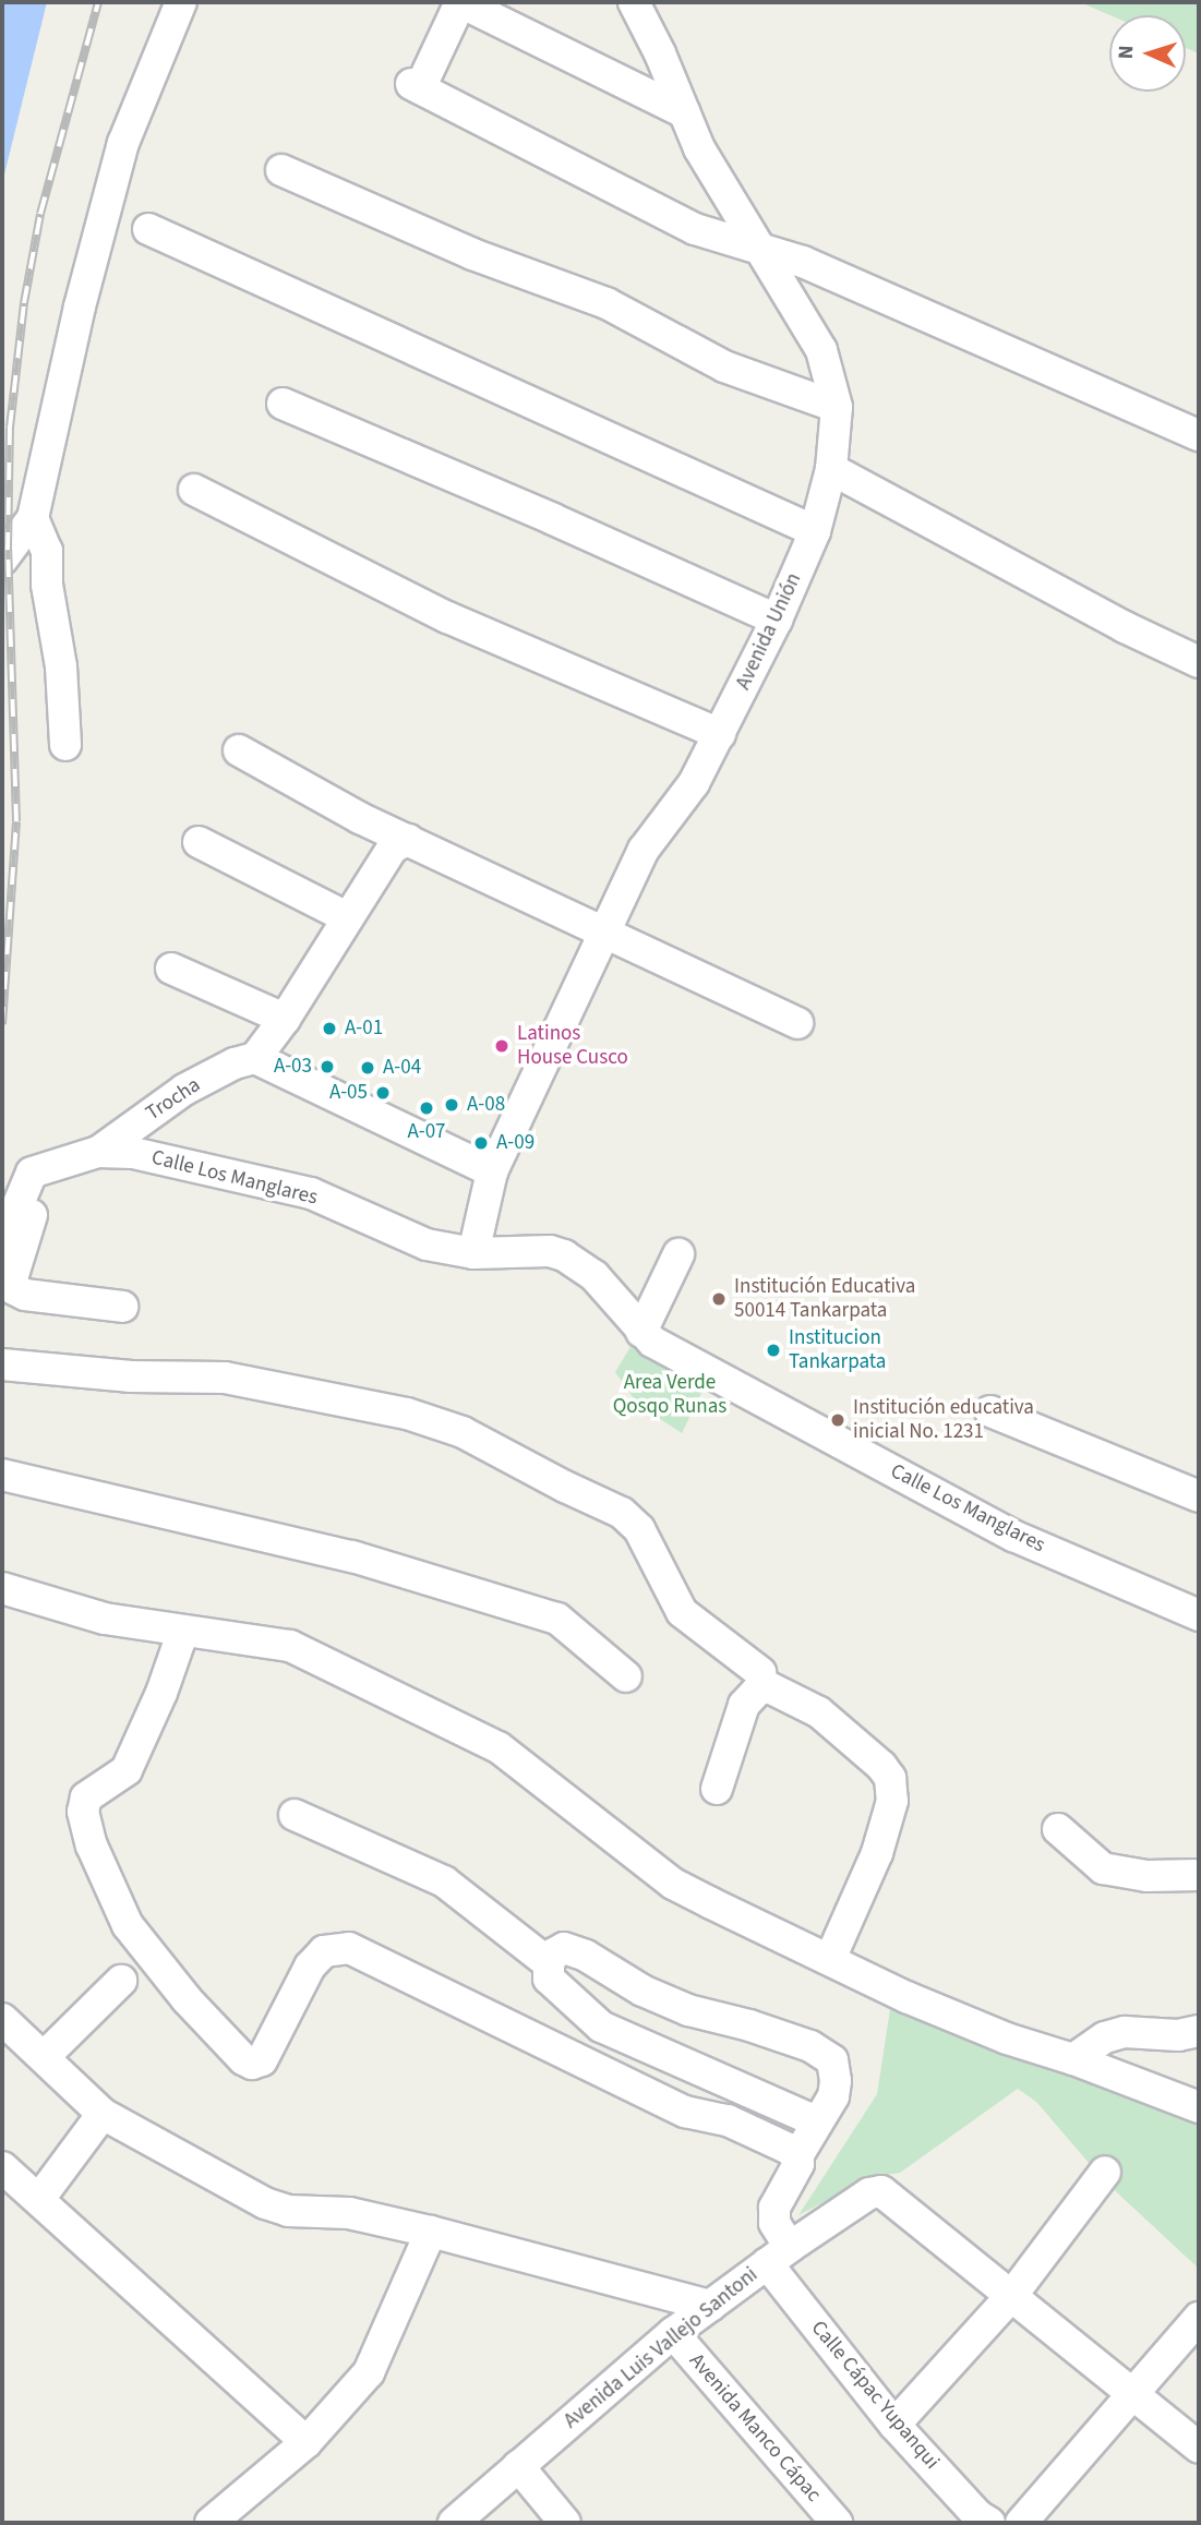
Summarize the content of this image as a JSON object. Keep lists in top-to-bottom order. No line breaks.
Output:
{"streets":{"street":["Avenida Unión","Trocha","Calle Los Manglares","Avenida Luis Vallejo Santoni","Calle Cápac Yupanqui","Avenida Manco Cápac"]},"crossings":[["Avenida Unión","Calle Los Manglares"],["Trocha","Calle Los Manglares"],["Avenida Luis Vallejo Santoni","Calle Cápac Yupanqui"],["Avenida Luis Vallejo Santoni","Avenida Manco Cápac"]],"parks":["Area Verde Qosqo Runas"],"places":["A-01","Latinos House Cusco","A-03","A-04","A-05","A-08","A-07","A-09","Institución Educativa 50014 Tankarpata","Institucion Tankarpata","Institución educativa inicial No. 1231"],"north":"left"}
